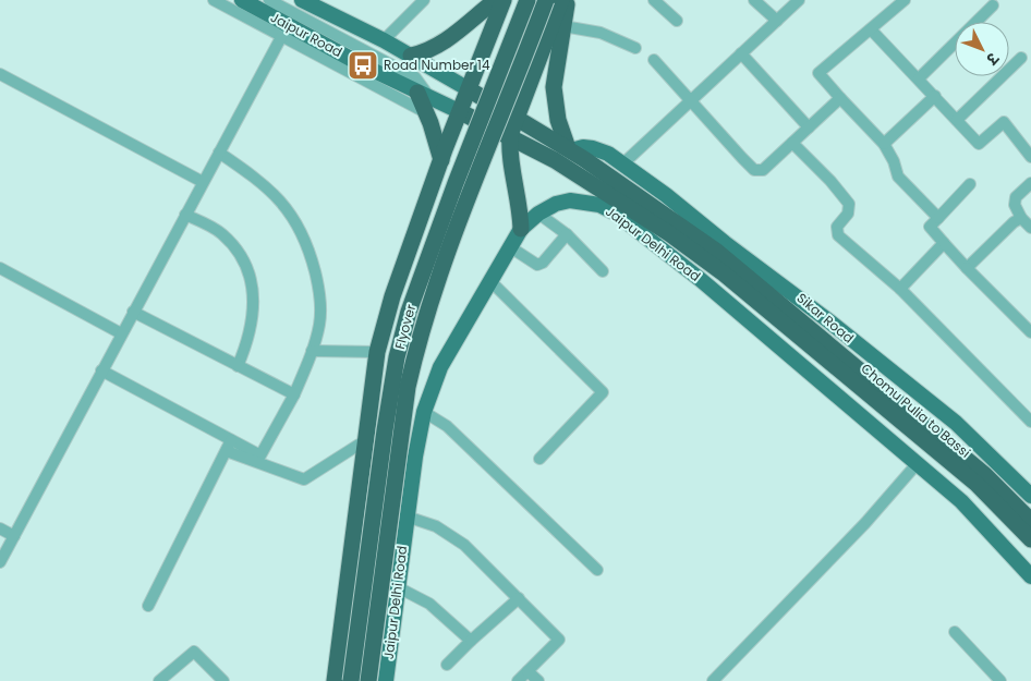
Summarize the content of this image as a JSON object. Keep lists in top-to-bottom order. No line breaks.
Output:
{"streets":{"highway":["Sikar Road","Flyover","Chomu Pulia to Bassi"],"main road":["Jaipur Road","Jaipur Delhi Road"]},"crossings":[["Jaipur Road","Chomu Pulia to Bassi"]],"places":{"bus stop":["Road Number 14"]},"north":"bottom right"}
